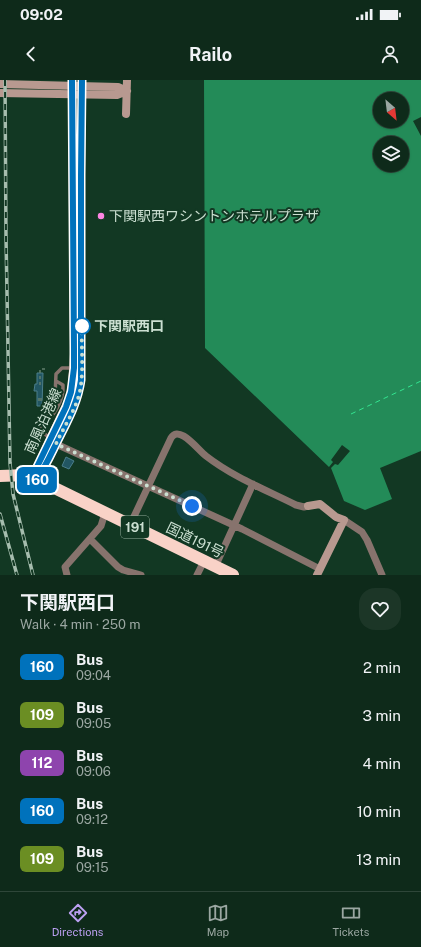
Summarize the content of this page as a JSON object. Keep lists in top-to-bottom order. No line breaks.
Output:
{"streets":{"highway":["191","国道191号"],"main road":["南風泊港線"]},"crossings":[["南風泊港線","国道191号"]],"places":["下関駅西ワシントンホテルプラザ","下関駅西口"],"lines":["bus line 160"],"north":"bottom right","page":{"status":"09:02","header":"Railo","on_map":"160","heading":["下関駅西口","Walk · 4 min · 250 m"],"list":[{"mark":"160","name":"Bus","note":"09:04","value":"2 min"},{"mark":"109","name":"Bus","note":"09:05","value":"3 min"},{"mark":"112","name":"Bus","note":"09:06","value":"4 min"},{"mark":"160","name":"Bus","note":"09:12","value":"10 min"},{"mark":"109","name":"Bus","note":"09:15","value":"13 min"}],"tabs":["Directions","Map","Tickets"]}}
